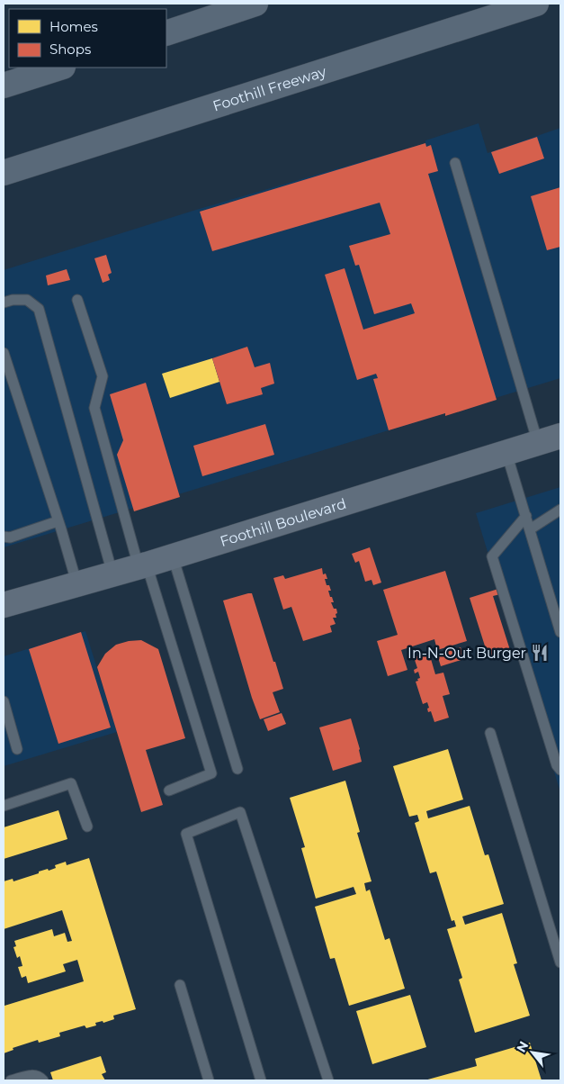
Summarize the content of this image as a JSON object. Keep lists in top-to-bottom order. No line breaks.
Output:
{"streets":{"highway":["Foothill Freeway"],"main road":["Foothill Boulevard"]},"places":{"restaurant":["In-N-Out Burger"]},"legend":["Homes","Shops"],"north":"top left"}
